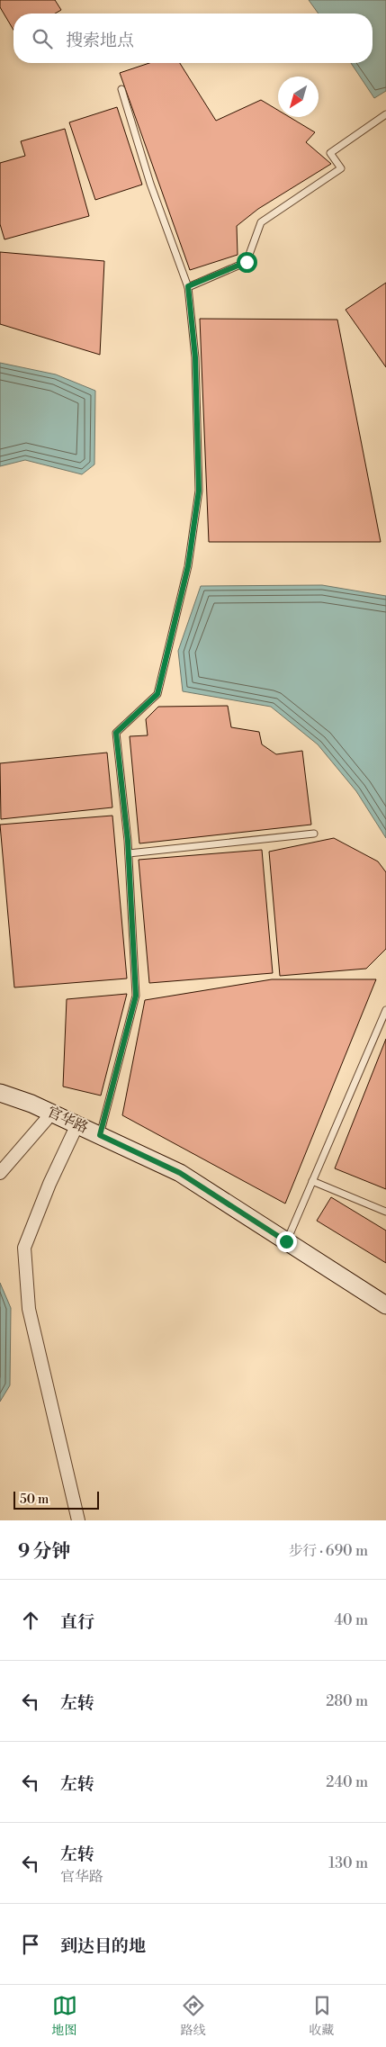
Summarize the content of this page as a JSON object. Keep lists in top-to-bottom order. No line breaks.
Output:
{"streets":{"main road":["官华路"]},"scale_bar":"50 m","north":"bottom left","page":{"search":"搜索地点","scale":"50 m","heading":["9 分钟","步行 · 690 m"],"list":[["直行","40 m"],["左转","280 m"],["左转","240 m"],["左转","官华路","130 m"],"到达目的地"],"nav":["地图","路线","收藏"]}}
